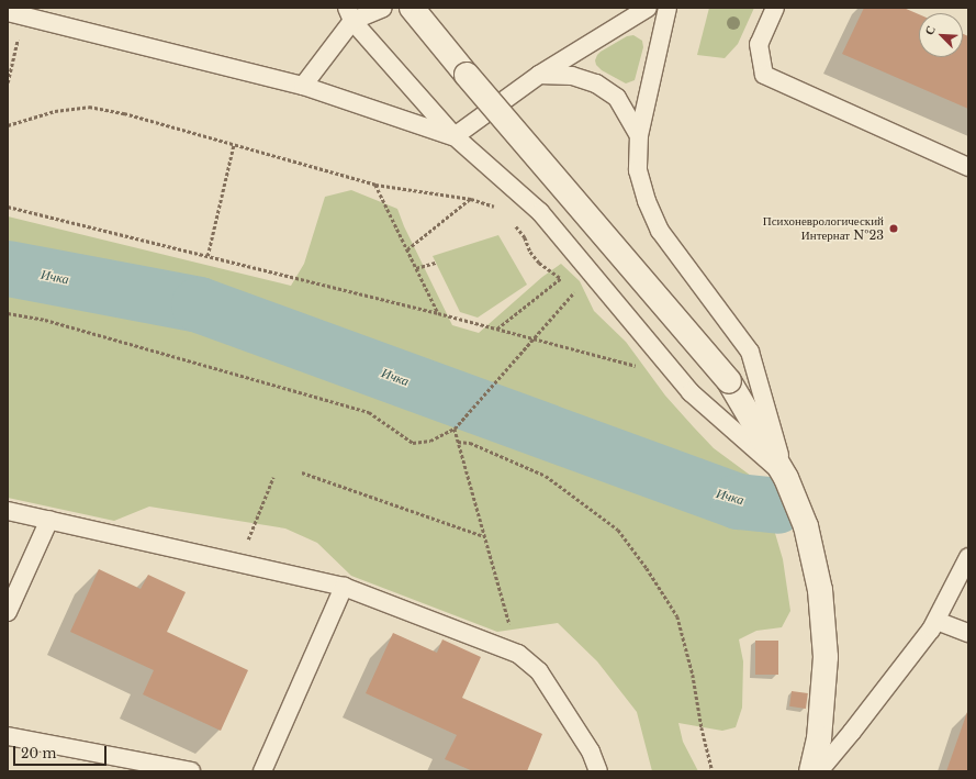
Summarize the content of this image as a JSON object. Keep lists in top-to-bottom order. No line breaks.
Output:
{"water":["Ичка"],"places":["Психоневрологический Интернат №23"],"scale_bar":"20 m","north":"top left"}
